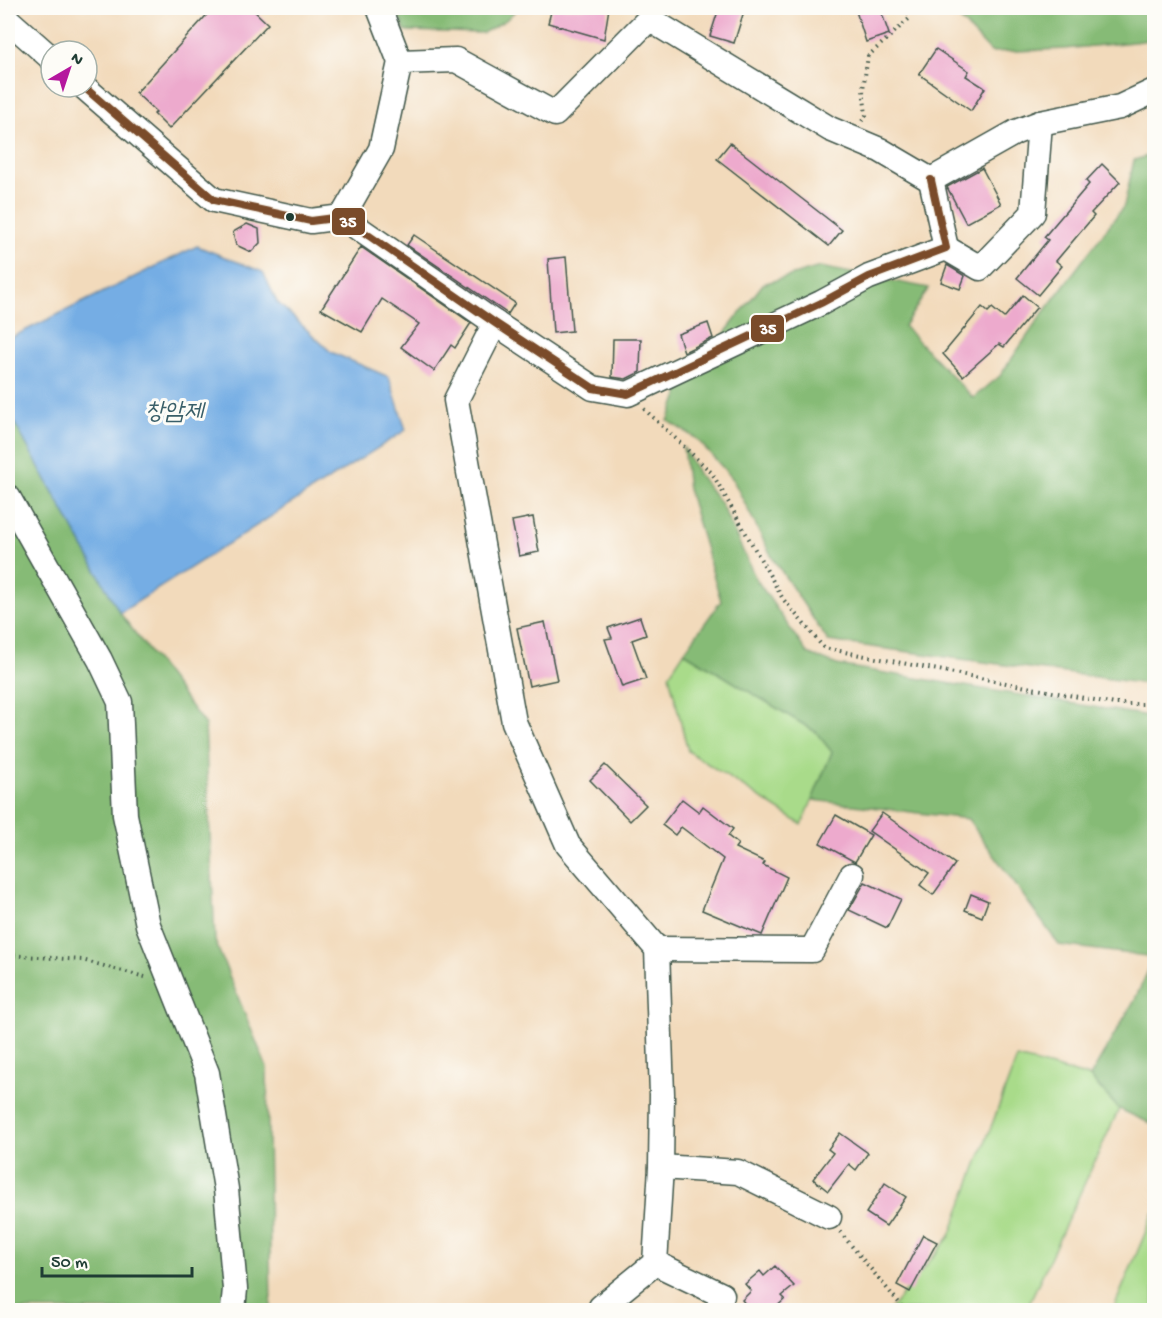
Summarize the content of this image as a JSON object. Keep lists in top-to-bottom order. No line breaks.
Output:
{"water":["창암제"],"lines":["transit line 35"],"scale_bar":"50 m","north":"top right"}
